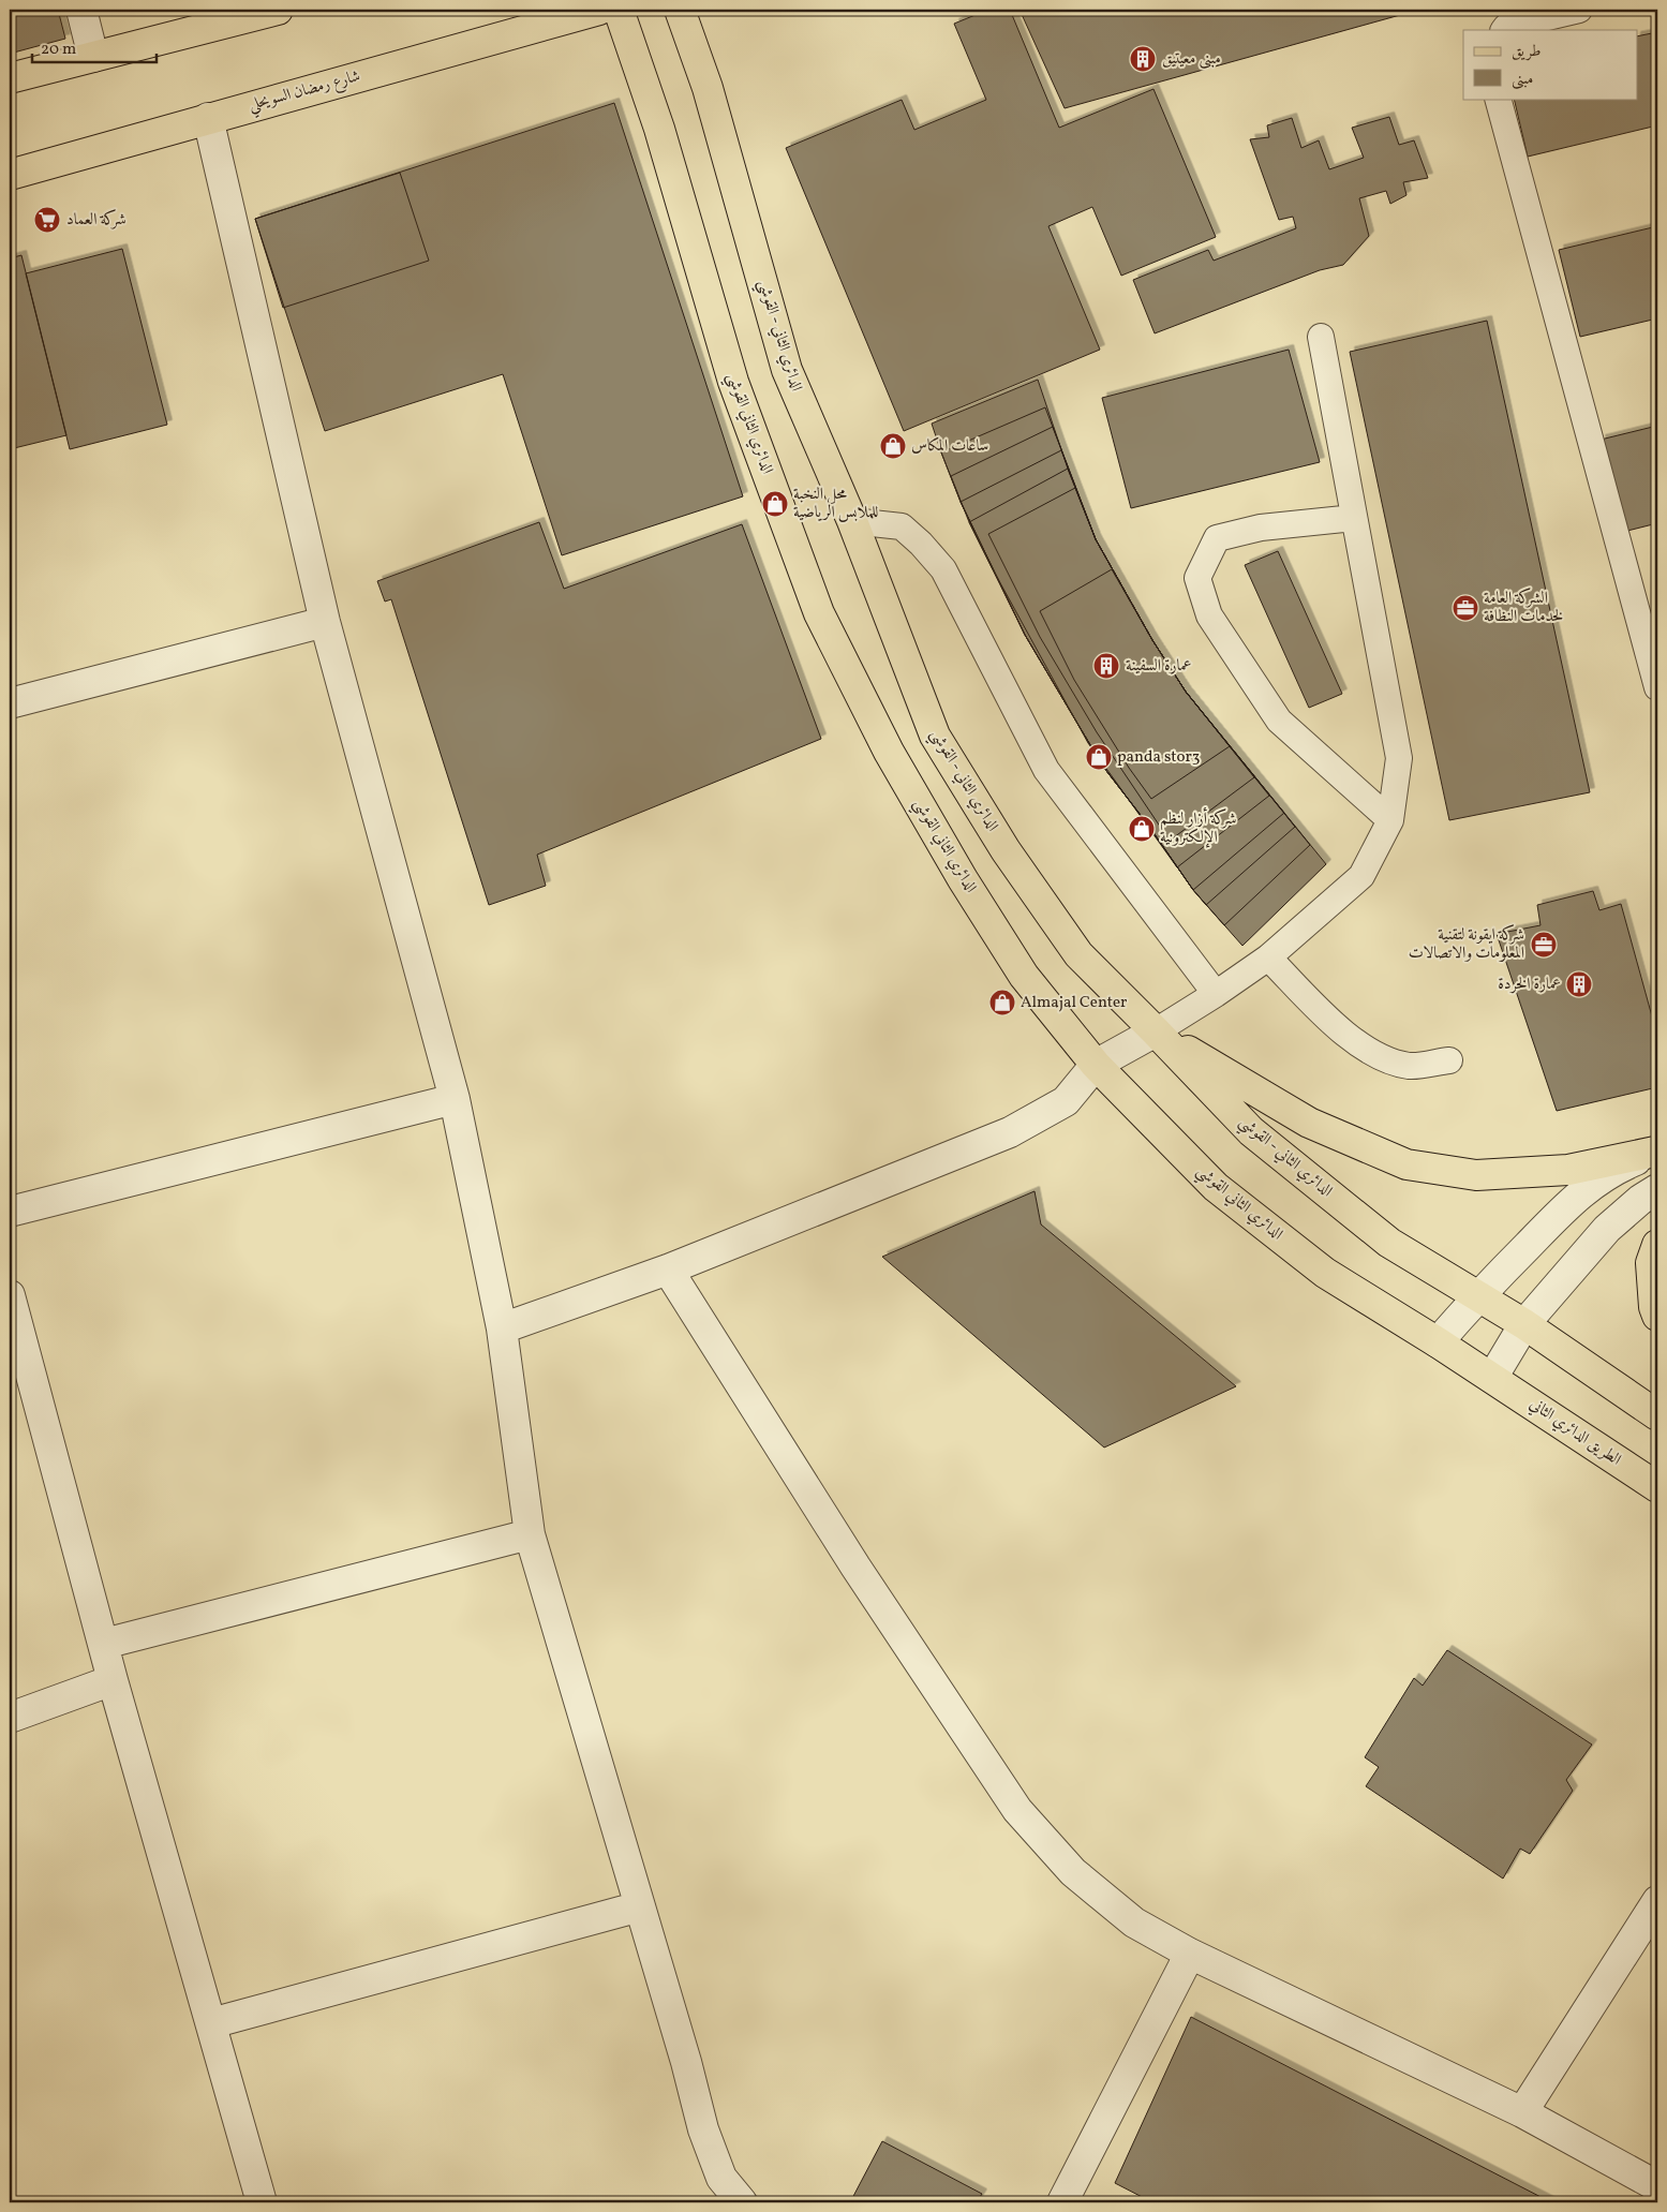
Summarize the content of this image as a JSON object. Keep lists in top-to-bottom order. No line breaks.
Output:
{"streets":{"main road":["شارع رمضان السويحلي","الدائري الثاني - القوشي","الدائري الثاني القوشي","الطريق الدائري الثاني"]},"crossings":[["الدائري الثاني القوشي","الطريق الدائري الثاني"]],"places":{"building":["مبنى معيتيق","عمارة السفينة","عمارة الخردة"],"supermarket":["شركة العماد"],"shop":["ساعات المكاس","محل النخبة للملابس الرياضية","panda stor3","شركة أزار لنظم الإلكترونية","Almajal Center"],"office":["الشركة العامة لخدمات النظافة","شركة ايقونة لتقنية المعلومات والاتصالات"]},"legend":["طريق","مبنى"],"scale_bar":"20 m"}
